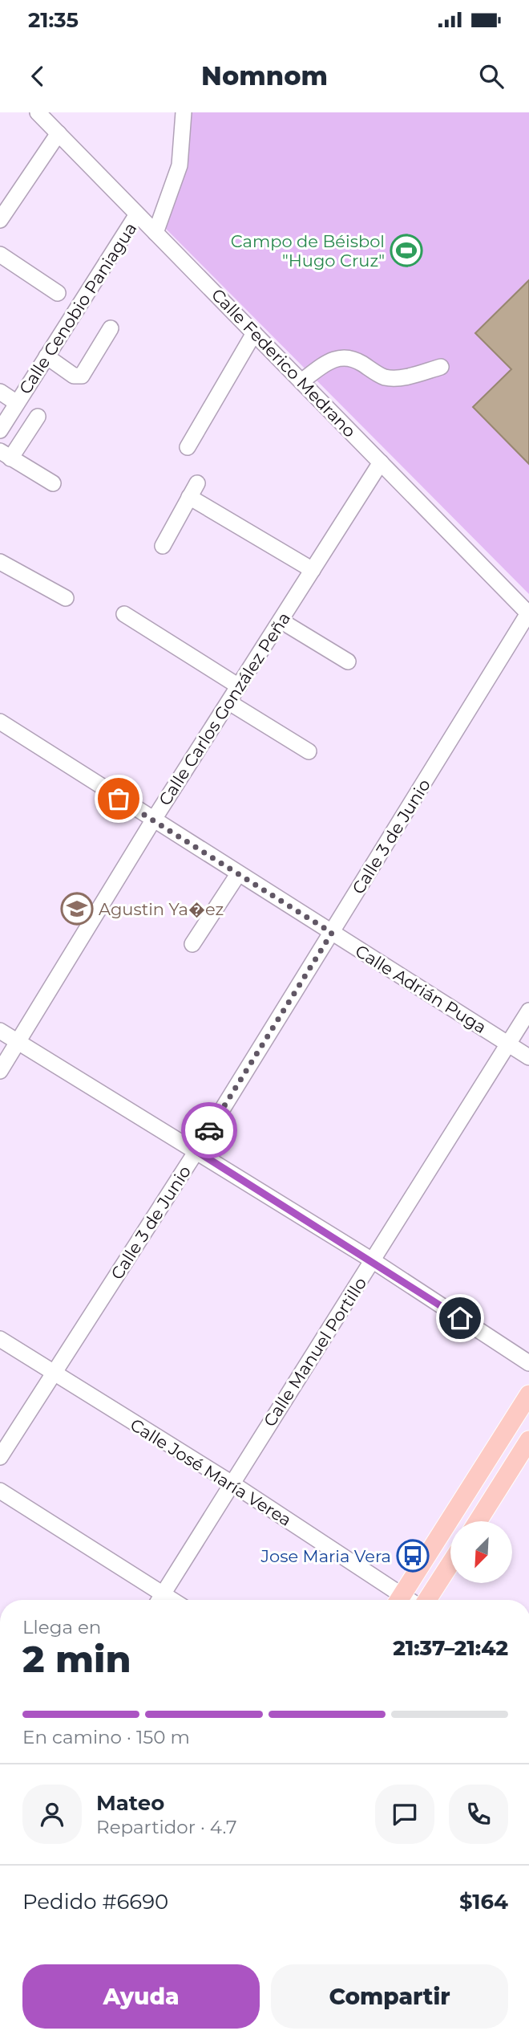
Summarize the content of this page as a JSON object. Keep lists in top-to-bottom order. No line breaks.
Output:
{"streets":{"street":["Calle Cenobio Paniagua","Calle Federico Medrano","Calle Carlos González Peña","Calle 3 de Junio","Calle Adrián Puga","Calle Manuel Portillo","Calle José María Verea"]},"crossings":[["Calle Cenobio Paniagua","Calle Federico Medrano"],["Calle Federico Medrano","Calle Carlos González Peña"],["Calle Federico Medrano","Calle 3 de Junio"],["Calle Carlos González Peña","Calle Adrián Puga"],["Calle 3 de Junio","Calle Adrián Puga"],["Calle 3 de Junio","Calle José María Verea"],["Calle Adrián Puga","Calle Manuel Portillo"],["Calle Manuel Portillo","Calle José María Verea"]],"places":{"sports":["Campo de Béisbol \"Hugo Cruz\""],"school or university":["Agustin Ya�ez"],"bus stop":["Jose Maria Vera"]},"north":"bottom left","page":{"status":"21:35","header":"Nomnom","heading":["2 min","Llega en","21:37–21:42"],"panel":["Mateo","Repartidor · 4.7","Pedido #6690","$164"],"bar":"En camino · 150 m","buttons":["Ayuda","Compartir"]}}
